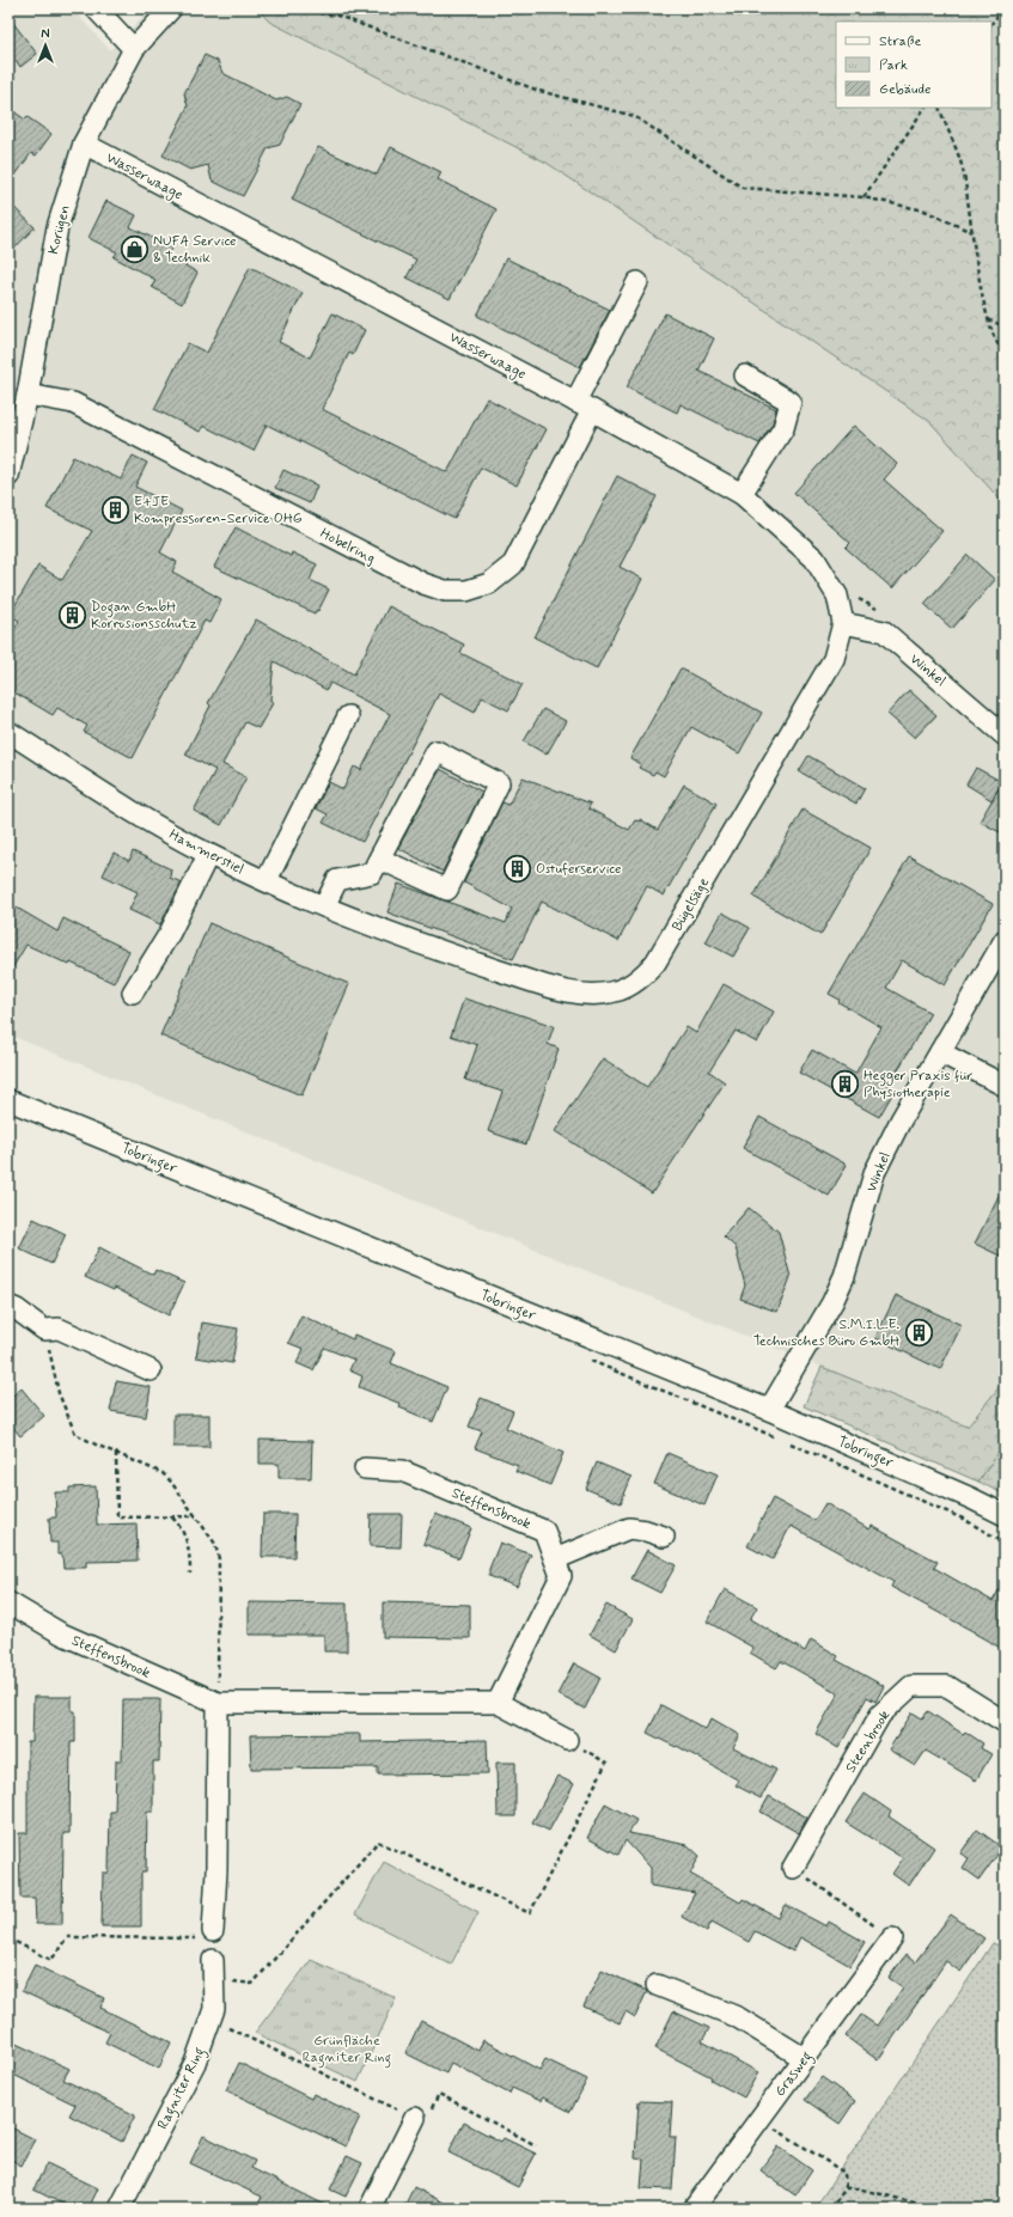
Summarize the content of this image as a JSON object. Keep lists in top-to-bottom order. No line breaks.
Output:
{"streets":{"street":["Wasserwaage","Korügen","Hobelring","Winkel","Hammerstiel","Bügelsäge","Tobringer","Steffensbrook","Steenbrook","Grasweg","Ragniter Ring"]},"crossings":[["Wasserwaage","Korügen"],["Wasserwaage","Hobelring"],["Wasserwaage","Winkel"],["Wasserwaage","Bügelsäge"],["Korügen","Hobelring"],["Winkel","Bügelsäge"],["Winkel","Tobringer"],["Hammerstiel","Bügelsäge"]],"parks":["Grünfläche Ragniter Ring"],"places":{"shop":["NUFA Service & Technik"],"building":["E+JE Kompressoren-Service OHG","Dogan GmbH Korrosionsschutz","Ostuferservice","Hegger Praxis für Physiotherapie","S.M.I.L.E. Technisches Büro GmbH"]},"legend":["Straße","Park","Gebäude"],"north":"top"}
